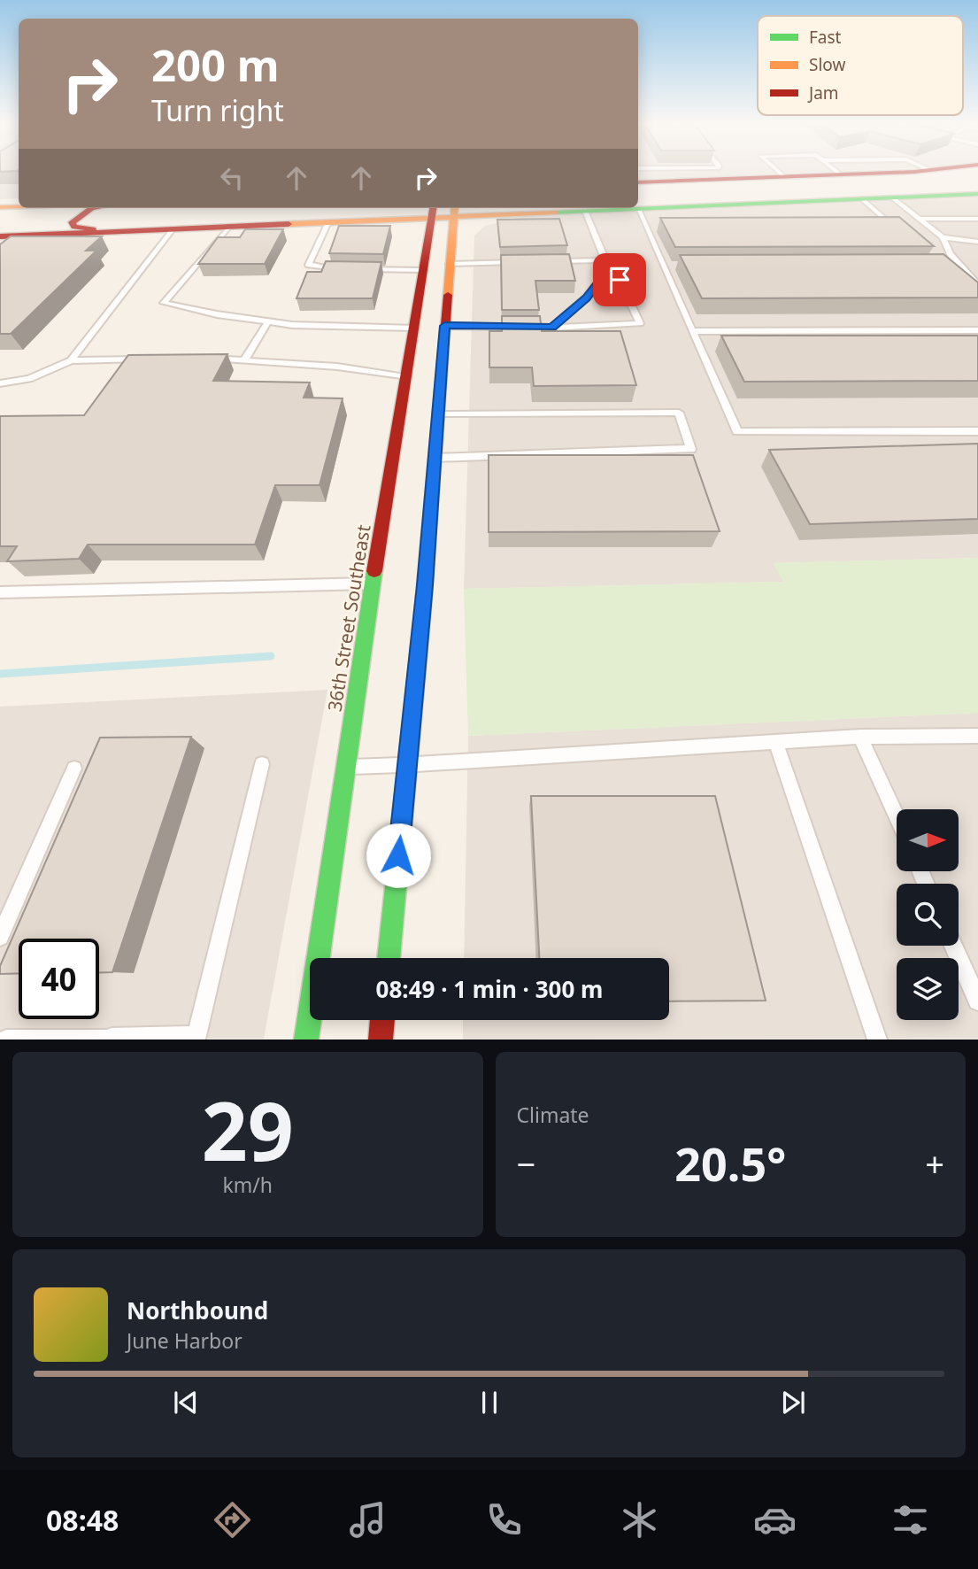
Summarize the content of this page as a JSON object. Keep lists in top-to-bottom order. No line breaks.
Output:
{"streets":{"street":["36th Street Southeast"]},"legend":["Fast","Slow","Jam"],"north":"right","page":{"turn":["200 m","Turn right"],"limit":"40","trip":"08:49 · 1 min · 300 m","tile":[["29","km/h"],"Climate"],"heat":["−","20.5°","+"],"song":["Northbound","June Harbor"],"tabs":"08:48"}}
